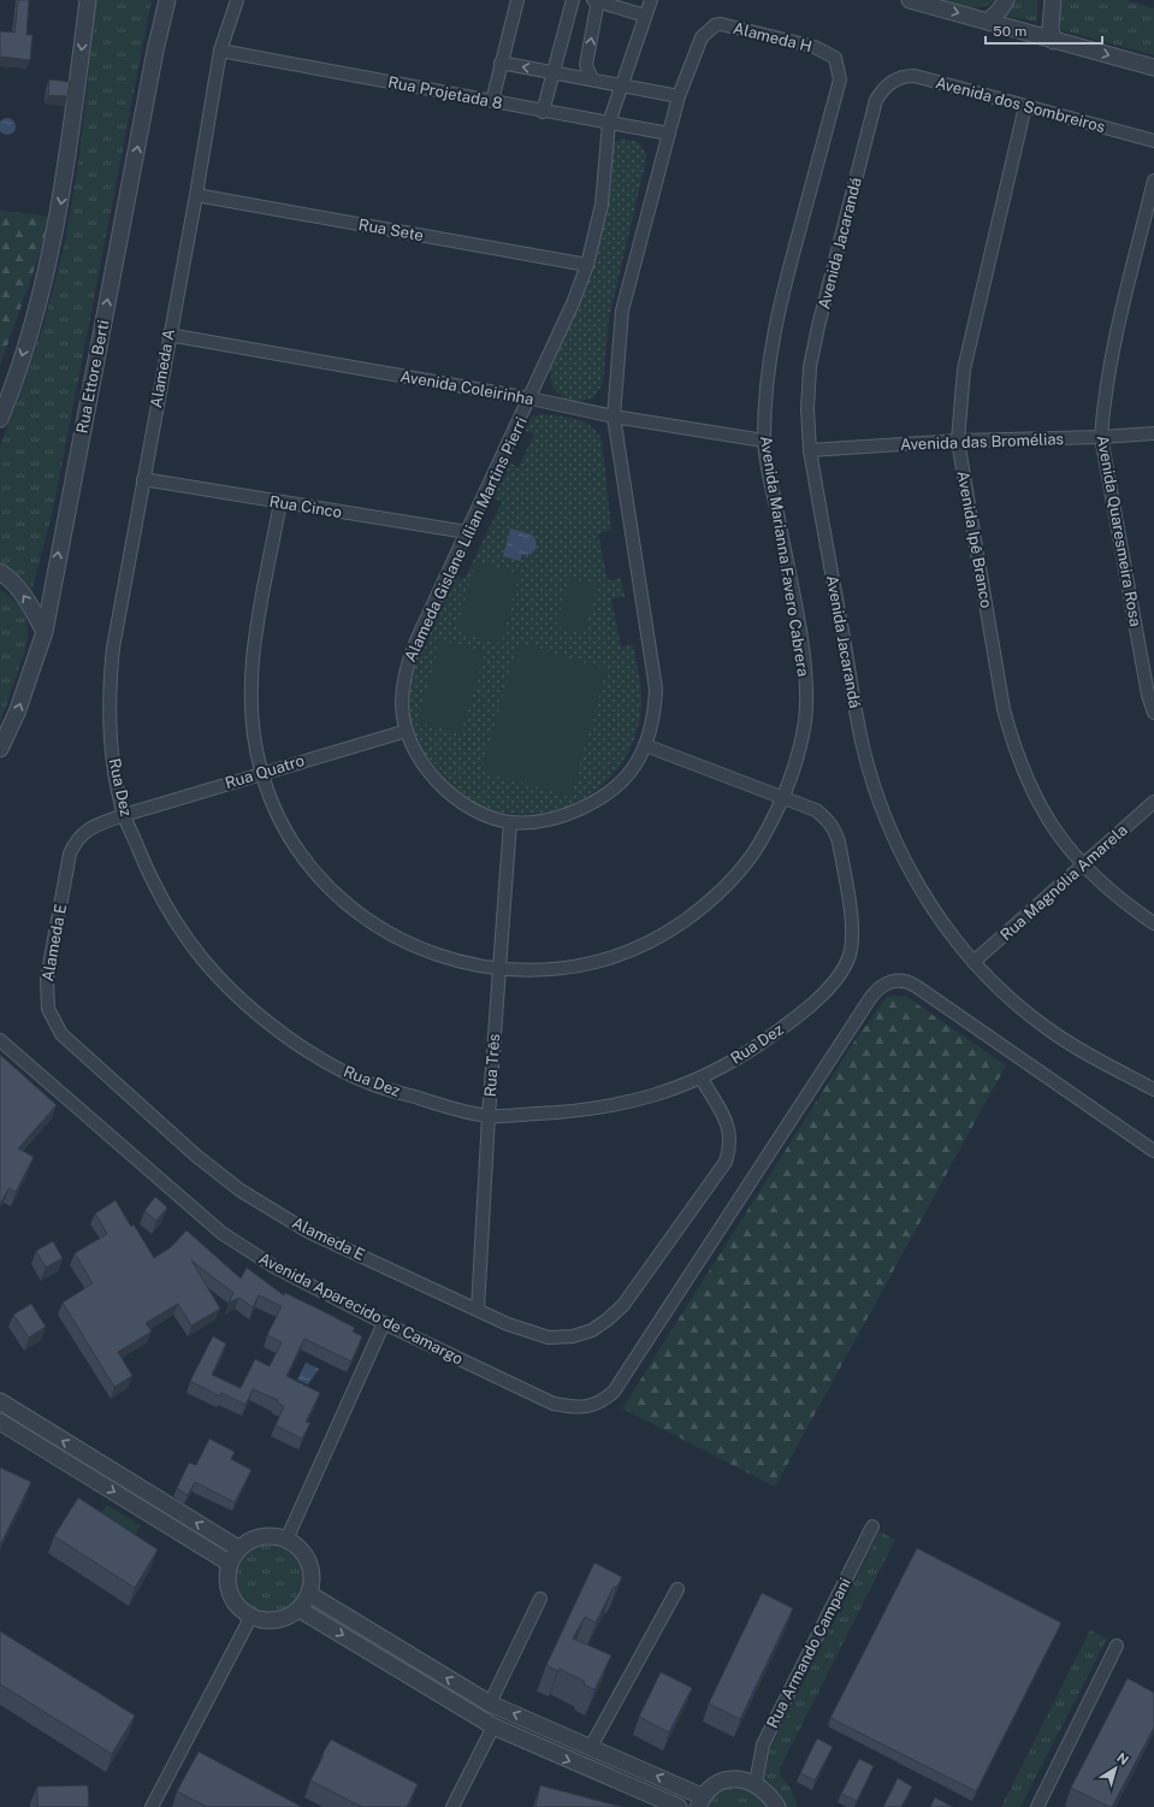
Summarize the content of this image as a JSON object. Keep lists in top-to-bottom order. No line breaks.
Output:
{"streets":{"street":["Alameda H","Rua Projetada 8","Avenida dos Sombreiros","Rua Sete","Avenida Jacarandá","Alameda A","Rua Ettore Berti","Avenida Coleirinha","Avenida das Bromélias","Rua Cinco","Avenida Quaresmeira Rosa","Alameda Gislane Lílian Martins Pierri","Avenida Ipê Branco","Avenida Marianna Favero Cabrera","Rua Quatro","Rua Dez","Rua Magnólia Amarela","Alameda E","Rua Três","Avenida Aparecido de Camargo","Rua Armando Campani"]},"crossings":[["Alameda H","Alameda Gislane Lílian Martins Pierri"],["Alameda H","Avenida Marianna Favero Cabrera"],["Rua Projetada 8","Alameda A"],["Rua Projetada 8","Alameda Gislane Lílian Martins Pierri"],["Avenida dos Sombreiros","Avenida Jacarandá"],["Avenida dos Sombreiros","Avenida Ipê Branco"],["Rua Sete","Alameda A"],["Rua Sete","Alameda Gislane Lílian Martins Pierri"],["Avenida Jacarandá","Avenida das Bromélias"],["Avenida Jacarandá","Rua Magnólia Amarela"],["Alameda A","Avenida Coleirinha"],["Alameda A","Rua Cinco"],["Alameda A","Rua Dez"],["Avenida Coleirinha","Alameda Gislane Lílian Martins Pierri"],["Avenida Coleirinha","Avenida Marianna Favero Cabrera"],["Avenida das Bromélias","Avenida Quaresmeira Rosa"],["Avenida das Bromélias","Avenida Ipê Branco"],["Rua Cinco","Alameda Gislane Lílian Martins Pierri"],["Rua Cinco","Avenida Marianna Favero Cabrera"],["Alameda Gislane Lílian Martins Pierri","Rua Quatro"],["Alameda Gislane Lílian Martins Pierri","Rua Dez"],["Alameda Gislane Lílian Martins Pierri","Rua Três"],["Avenida Ipê Branco","Rua Magnólia Amarela"],["Avenida Marianna Favero Cabrera","Rua Quatro"],["Avenida Marianna Favero Cabrera","Rua Dez"],["Avenida Marianna Favero Cabrera","Rua Três"],["Rua Quatro","Rua Dez"],["Rua Quatro","Alameda E"],["Rua Dez","Alameda E"],["Rua Dez","Rua Três"],["Alameda E","Rua Três"]],"scale_bar":"50 m","north":"top right"}
